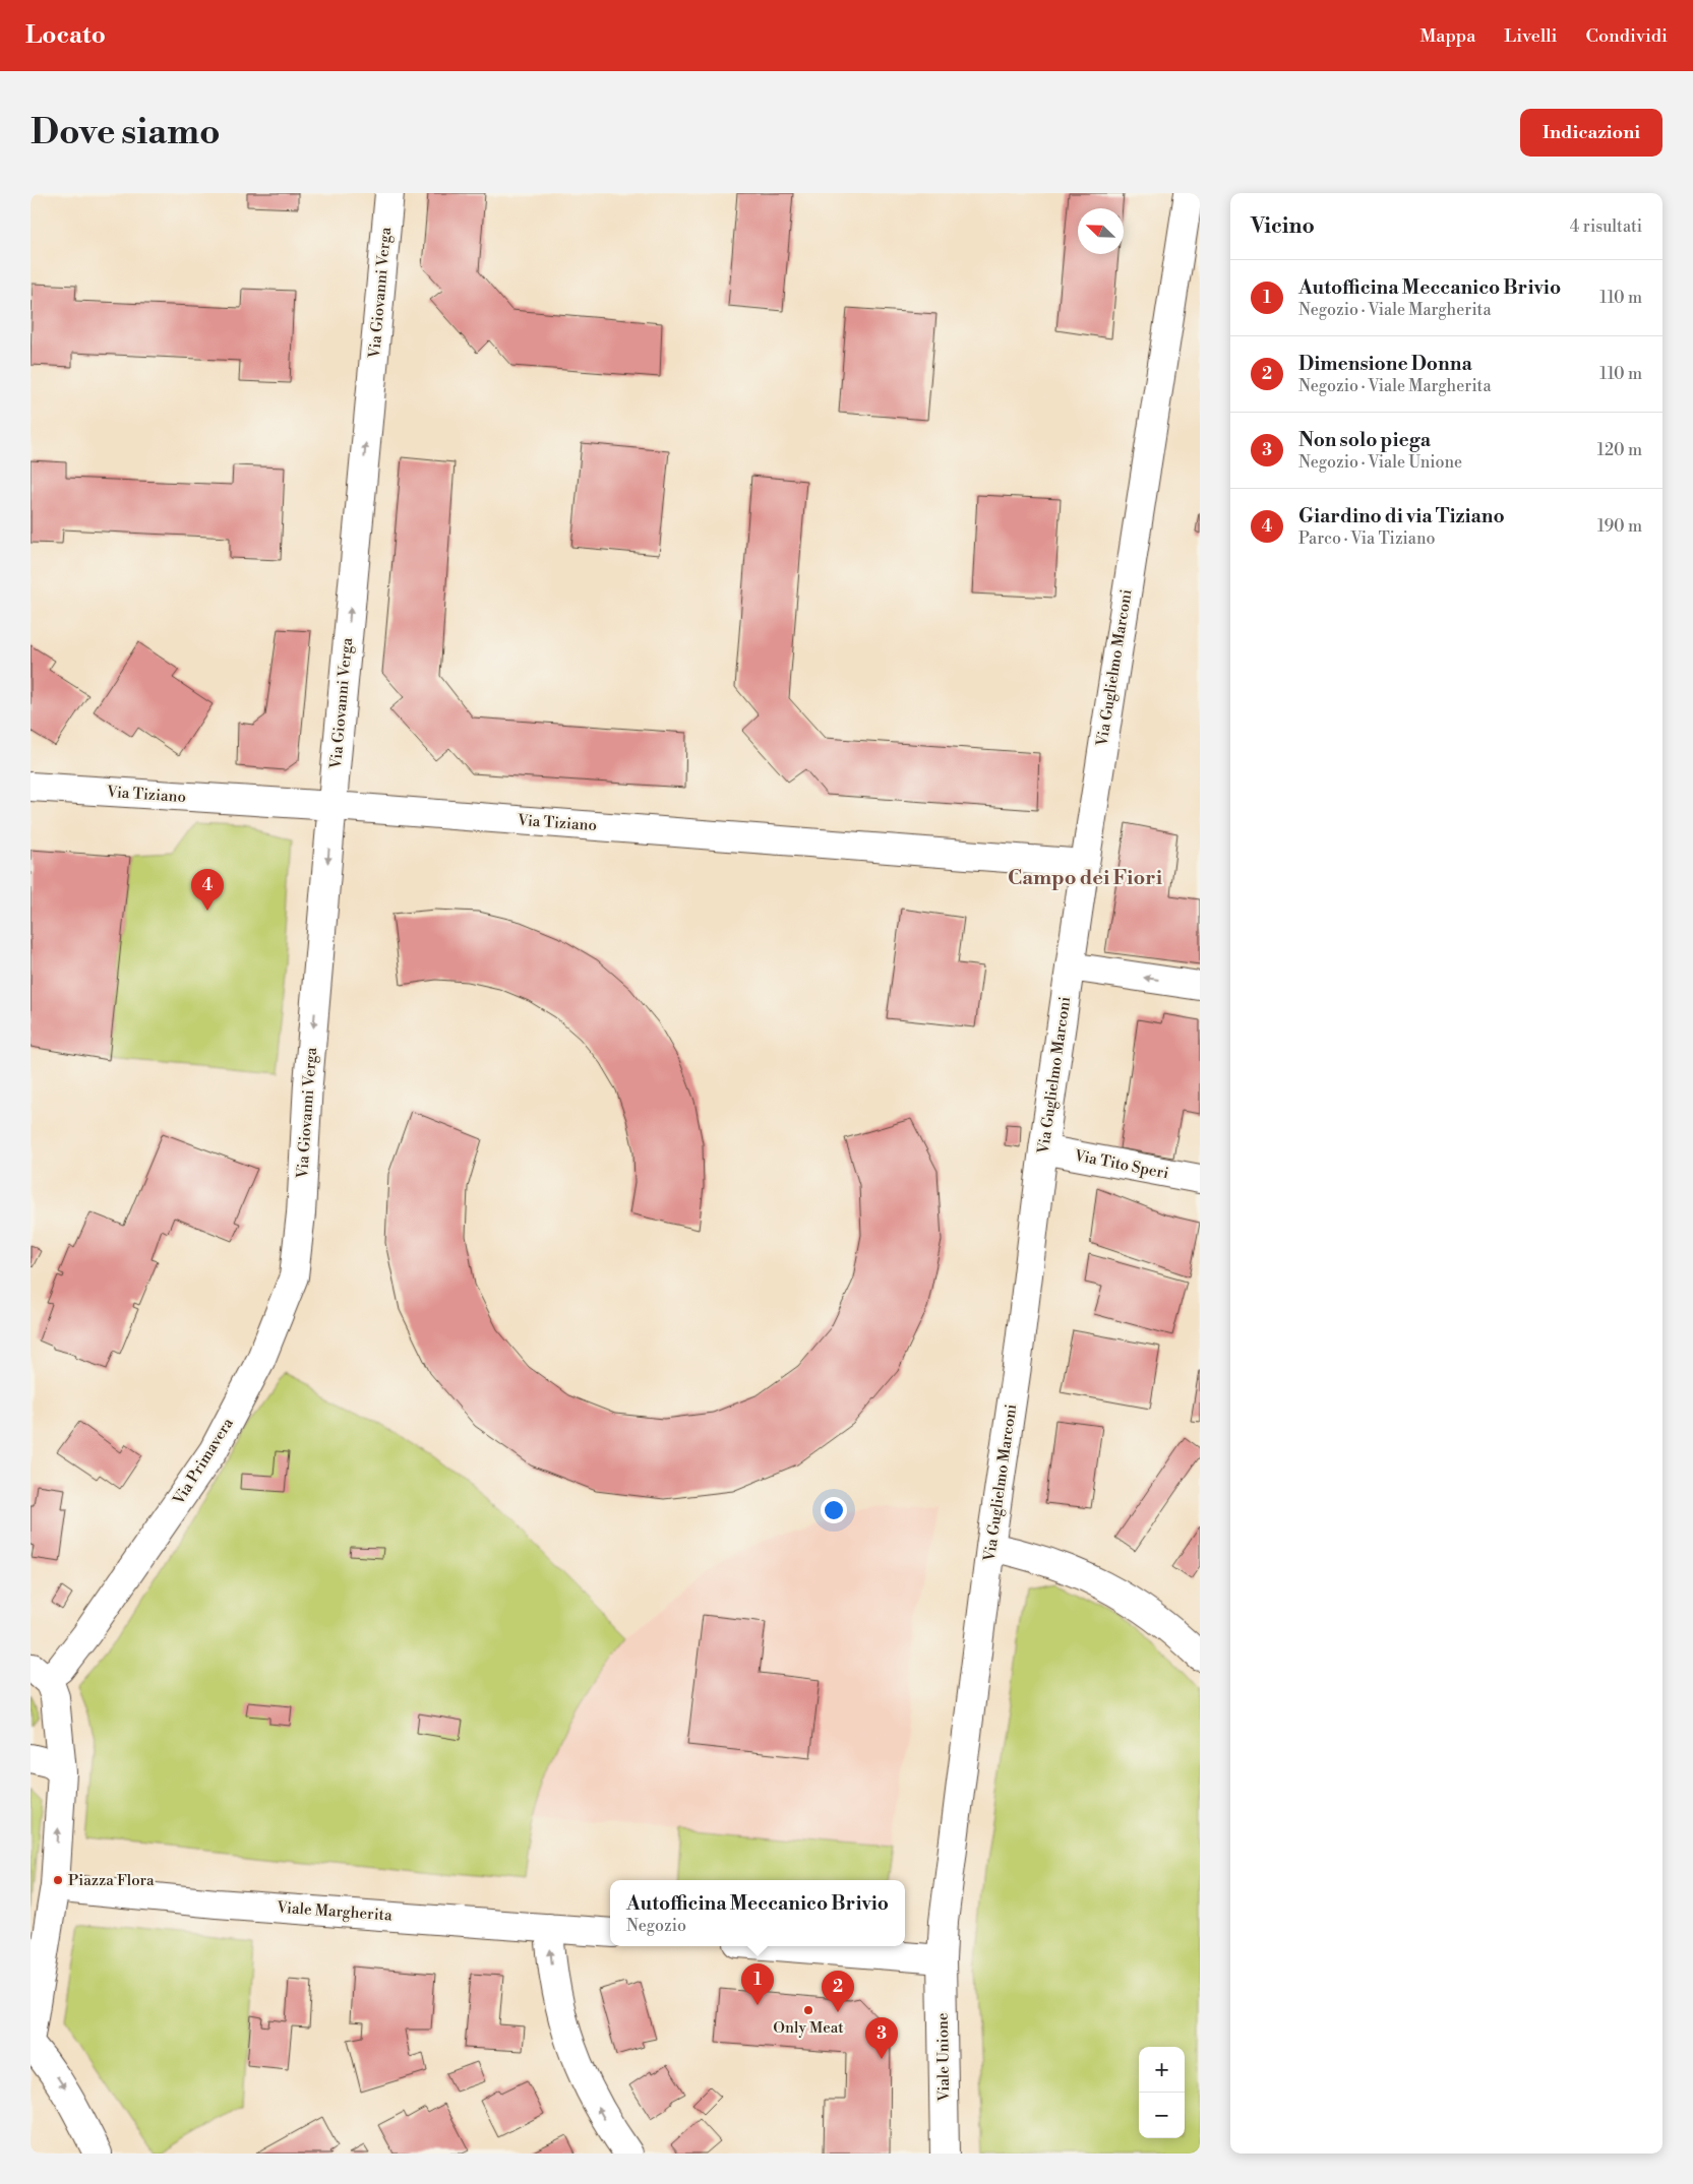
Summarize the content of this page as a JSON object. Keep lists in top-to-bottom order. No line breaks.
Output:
{"streets":{"street":["Via Giovanni Verga","Via Guglielmo Marconi","Via Tiziano","Via Tito Speri","Via Primavera","Viale Margherita","Viale Unione"]},"crossings":[["Via Giovanni Verga","Via Tiziano"],["Via Giovanni Verga","Via Primavera"],["Via Guglielmo Marconi","Via Tiziano"],["Via Guglielmo Marconi","Via Tito Speri"],["Via Guglielmo Marconi","Viale Unione"]],"districts":["Campo dei Fiori"],"places":["Piazza Flora","Only Meat"],"north":"top left","page":{"header":"Locato","nav":["Mappa","Livelli","Condividi"],"buttons":"Indicazioni","title":"Dove siamo","heading":["Vicino","4 risultati"],"list":[{"mark":"1","name":"Autofficina Meccanico Brivio","note":"Negozio · Viale Margherita","value":"110 m"},{"mark":"2","name":"Dimensione Donna","note":"Negozio · Viale Margherita","value":"110 m"},{"mark":"3","name":"Non solo piega","note":"Negozio · Viale Unione","value":"120 m"},{"mark":"4","name":"Giardino di via Tiziano","note":"Parco · Via Tiziano","value":"190 m"}],"pins":["4","1","2","3"],"popup":["Autofficina Meccanico Brivio","Negozio"],"map_buttons":["+","−"]}}
